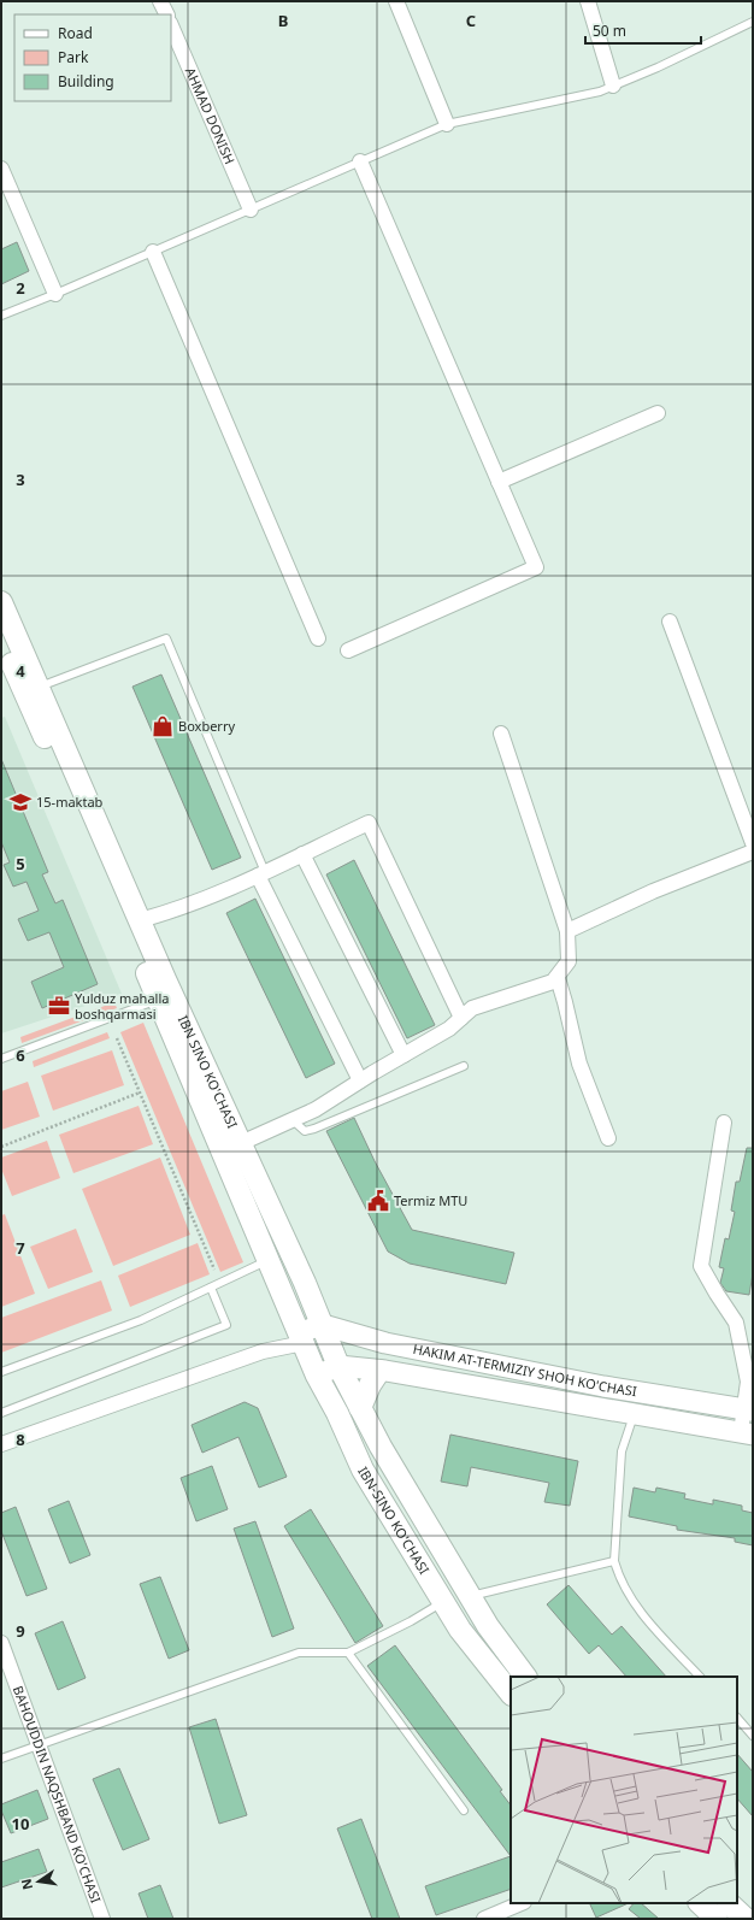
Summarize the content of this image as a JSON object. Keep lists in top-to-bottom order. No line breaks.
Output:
{"streets":{"main road":["IBN SINO KO'CHASI","HAKIM AT-TERMIZIY SHOH KO'CHASI","IBN-SINO KO'CHASI"],"street":["AHMAD DONISH","BAHOUDDIN NAQSHBAND KO'CHASI"]},"crossings":[["IBN SINO KO'CHASI","HAKIM AT-TERMIZIY SHOH KO'CHASI"],["IBN SINO KO'CHASI","IBN-SINO KO'CHASI"]],"places":{"shop":["Boxberry"],"school or university":["15-maktab"],"office":["Yulduz mahalla boshqarmasi"],"public building":["Termiz MTU"]},"legend":["Road","Park","Building"],"scale_bar":"50 m","north":"left","grid":{"columns":["B","C"],"rows":["2","3","4","5","6","7","8","9","10"]}}
